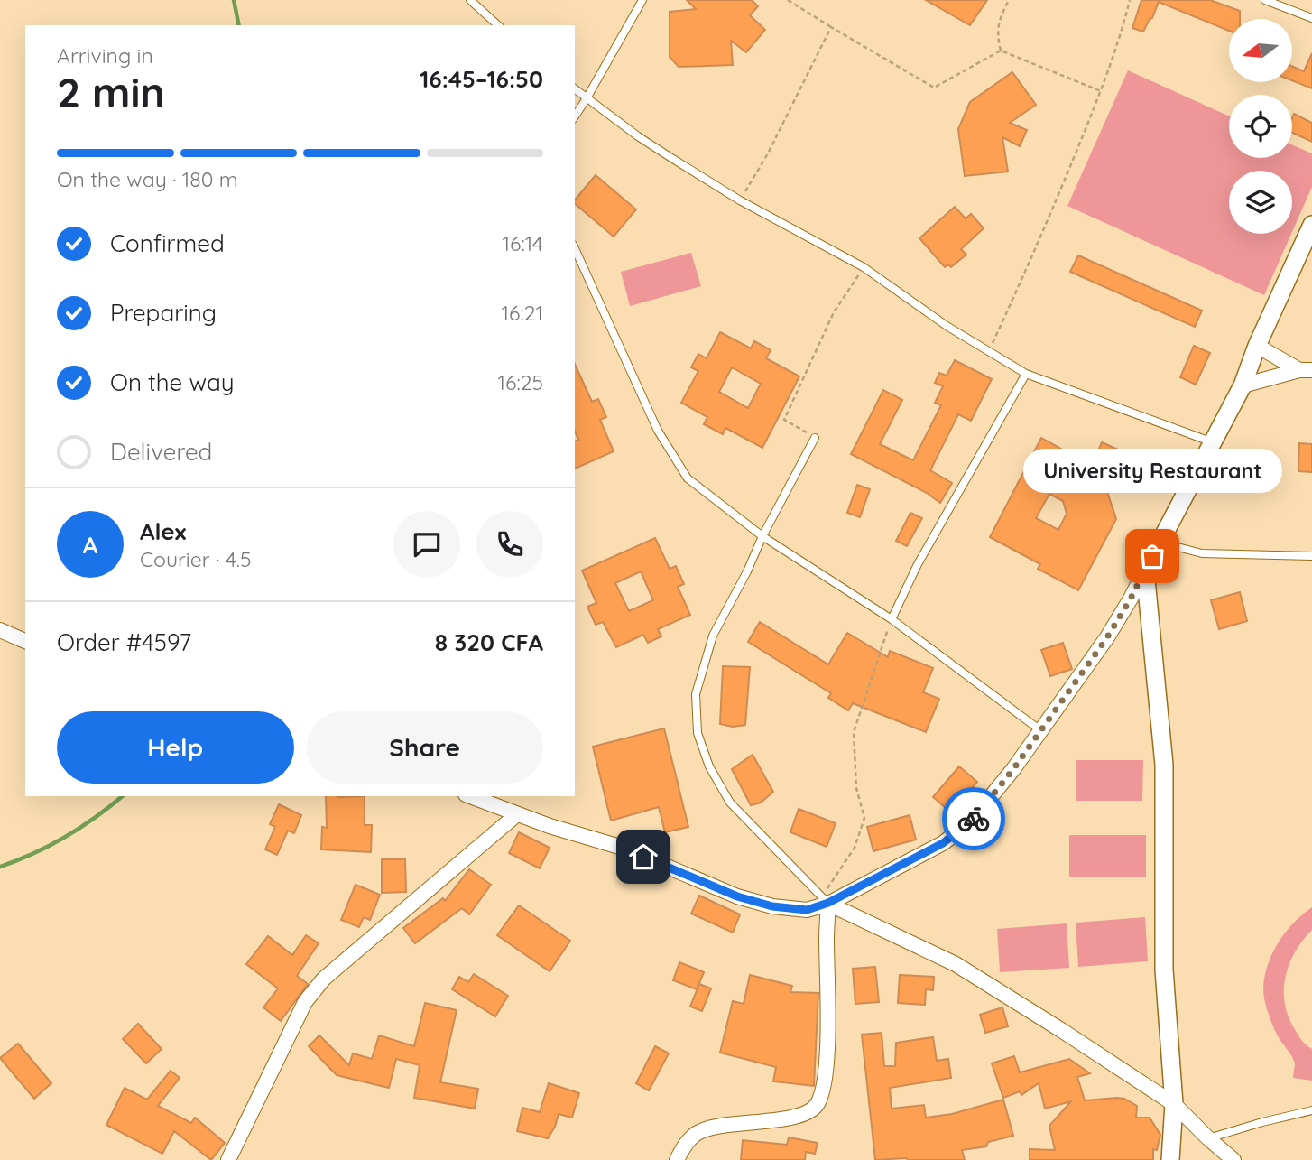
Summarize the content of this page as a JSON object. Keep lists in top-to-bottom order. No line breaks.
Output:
{"places":["University Restaurant"],"north":"left","page":{"heading":["2 min","Arriving in","16:45–16:50"],"panel":["Alex","Courier · 4.5","Order #4597","8 320 CFA"],"bar":"On the way · 180 m","list":[["Confirmed","16:14"],["Preparing","16:21"],["On the way","16:25"],"Delivered"],"bubble":"University Restaurant","round":"A","buttons":["Help","Share"]}}
